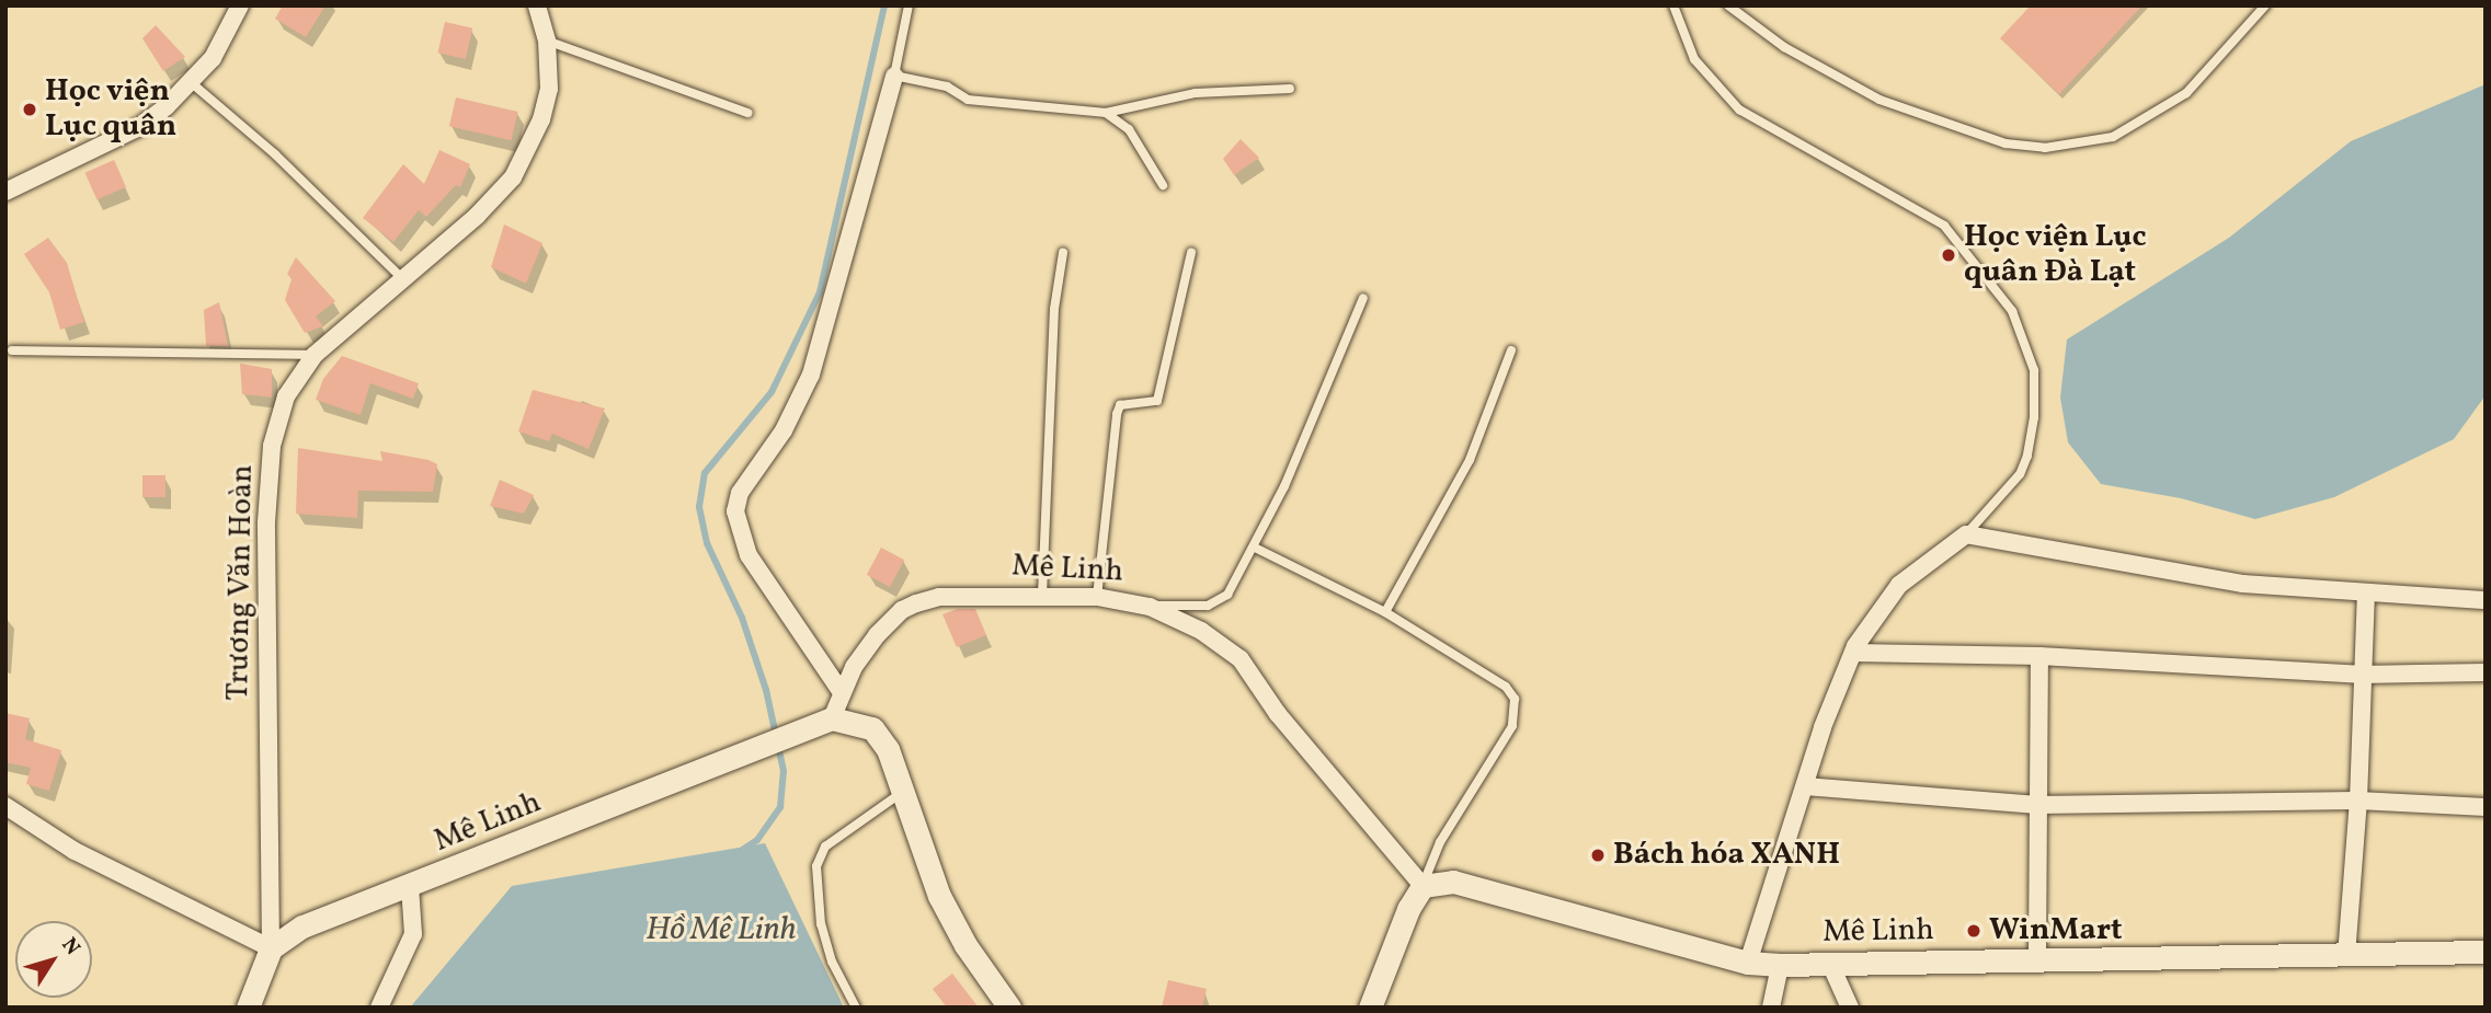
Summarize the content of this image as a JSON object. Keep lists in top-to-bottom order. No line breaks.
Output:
{"streets":{"street":["Mê Linh","Trương Văn Hoàn"]},"crossings":[["Mê Linh","Trương Văn Hoàn"]],"water":["Hồ Mê Linh"],"places":["Học viện Lục quân","Học viện Lục quân Đà Lạt","Bách hóa XANH","WinMart"],"north":"top right"}
